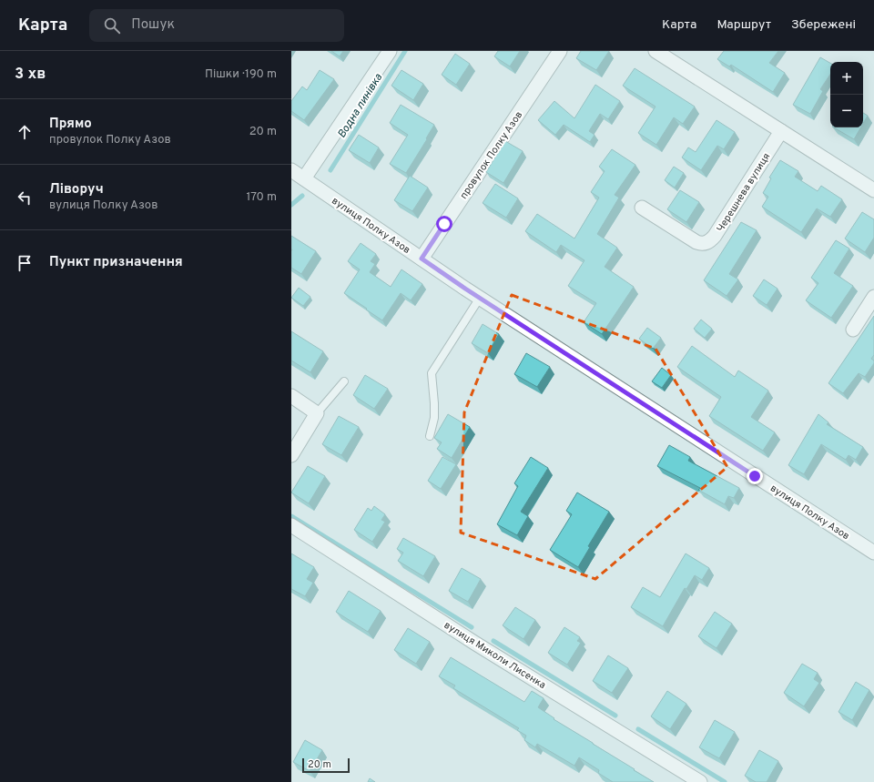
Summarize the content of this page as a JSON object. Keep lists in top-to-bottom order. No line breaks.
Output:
{"streets":{"street":["провулок Полку Азов","Черешнева вулиця","вулиця Полку Азов","вулиця Миколи Лисенка"]},"crossings":[["провулок Полку Азов","вулиця Полку Азов"]],"water":["Водна линівка"],"scale_bar":"20 m","page":{"header":"Карта","search":"Пошук","nav":["Карта","Маршрут","Збережені"],"heading":["3 хв","Пішки · 190 m"],"map_buttons":["+","−"],"list":[["Прямо","провулок Полку Азов","20 m"],["Ліворуч","вулиця Полку Азов","170 m"],"Пункт призначення"],"scale":"20 m"}}
